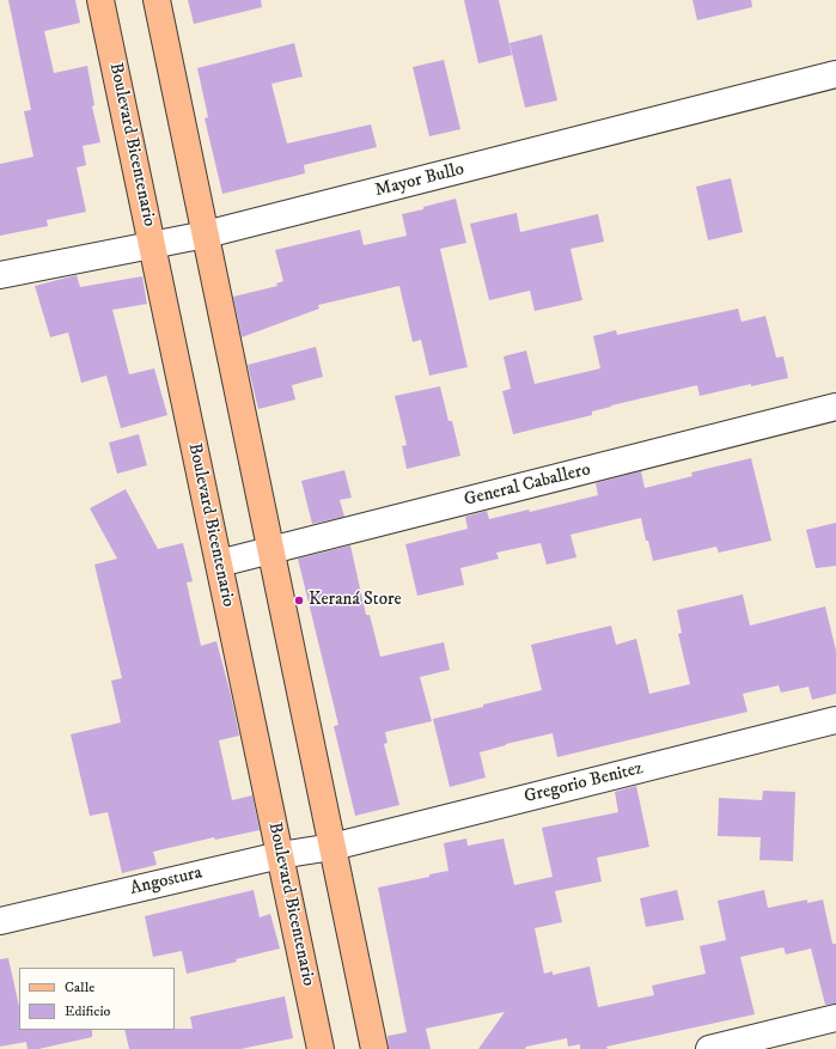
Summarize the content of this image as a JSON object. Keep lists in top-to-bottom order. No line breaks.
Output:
{"streets":{"main road":["Boulevard Bicentenario"],"street":["Mayor Bullo","General Caballero","Gregorio Benitez","Angostura"]},"crossings":[["Boulevard Bicentenario","Mayor Bullo"],["Boulevard Bicentenario","General Caballero"],["Boulevard Bicentenario","Angostura"],["Gregorio Benitez","Angostura"]],"places":["Keraná Store"],"legend":["Calle","Edificio"]}
